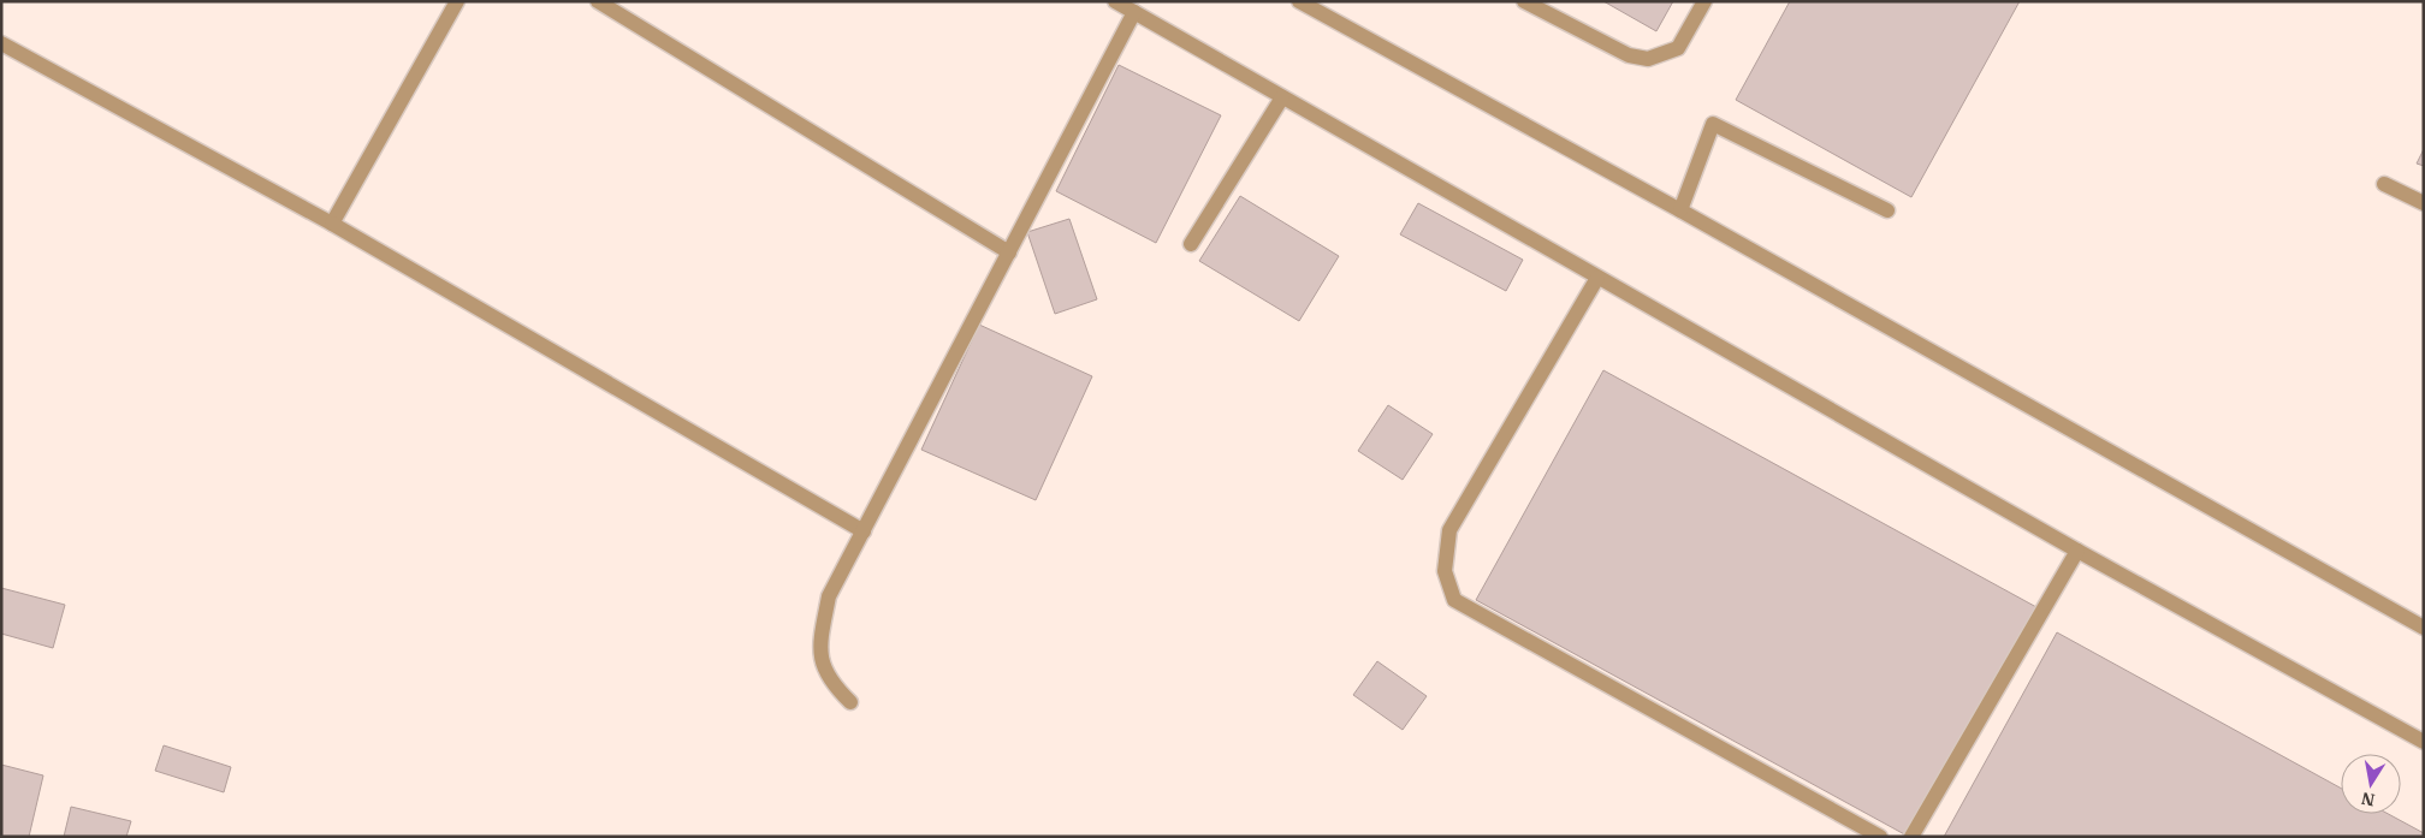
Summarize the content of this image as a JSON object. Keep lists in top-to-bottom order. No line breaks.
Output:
{"north":"bottom"}
